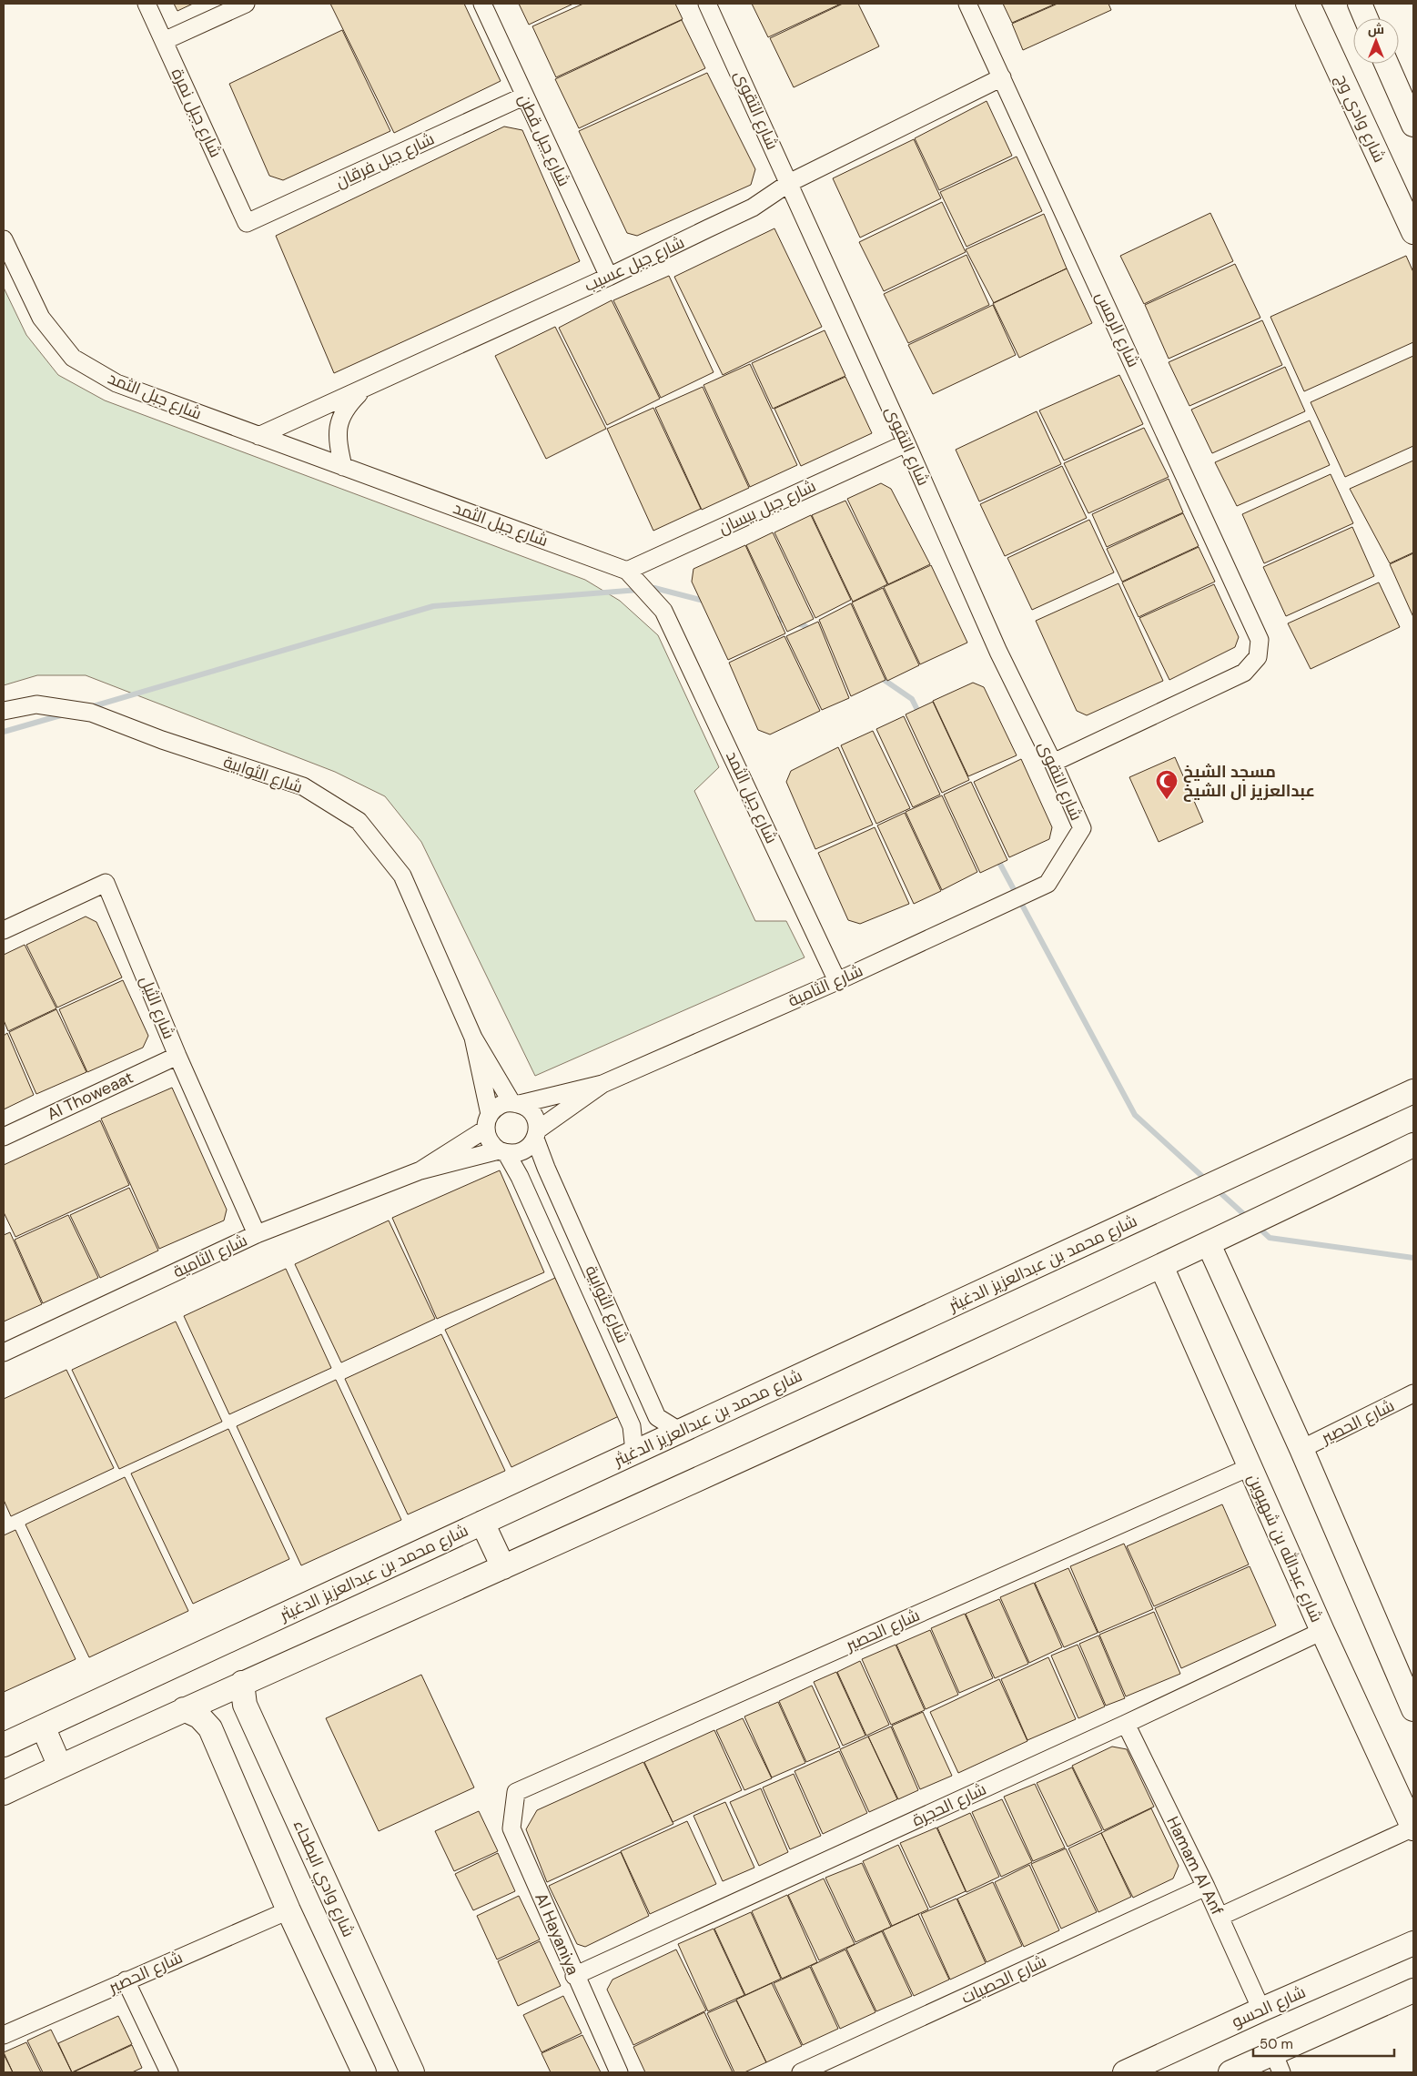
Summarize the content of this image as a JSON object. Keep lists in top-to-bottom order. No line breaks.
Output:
{"streets":{"street":["شارع التقوى","شارع جبل نمرة","شارع وادي وج","شارع جبل قطن","شارع جبل فرقان","شارع جبل عسيب","شارع الرمس","شارع جبل الثمد","شارع جبل بيسان","شارع الثوابية","شارع الثامية","شارع الثيل","Al Thoweaat","شارع محمد بن عبدالعزيز الدغيثر","شارع الحصير","شارع عبدالله بن شهيوين","شارع الحجرة","Hamam Al Anf","شارع وادي البطحاء","Al Hayaniya","شارع الحصيات","شارع الحسو"]},"crossings":[["شارع التقوى","شارع جبل عسيب"],["شارع التقوى","شارع الرمس"],["شارع التقوى","شارع جبل بيسان"],["شارع التقوى","شارع الثامية"],["شارع جبل نمرة","شارع جبل فرقان"],["شارع جبل قطن","شارع جبل فرقان"],["شارع جبل قطن","شارع جبل عسيب"],["شارع جبل عسيب","شارع الرمس"],["شارع جبل عسيب","شارع جبل الثمد"],["شارع جبل الثمد","شارع جبل بيسان"],["شارع جبل الثمد","شارع الثامية"],["شارع الثوابية","شارع محمد بن عبدالعزيز الدغيثر"],["شارع الثامية","شارع الثيل"],["شارع الثيل","Al Thoweaat"],["شارع الحصير","شارع عبدالله بن شهيوين"],["شارع الحصير","Al Hayaniya"],["شارع عبدالله بن شهيوين","شارع الحجرة"],["شارع الحجرة","Hamam Al Anf"],["شارع الحجرة","Al Hayaniya"],["Hamam Al Anf","شارع الحصيات"],["Hamam Al Anf","شارع الحسو"]],"places":{"mosque":["مسجد الشيخ عبدالعزيز ال الشيخ"]},"scale_bar":"50 m","north":"top"}
